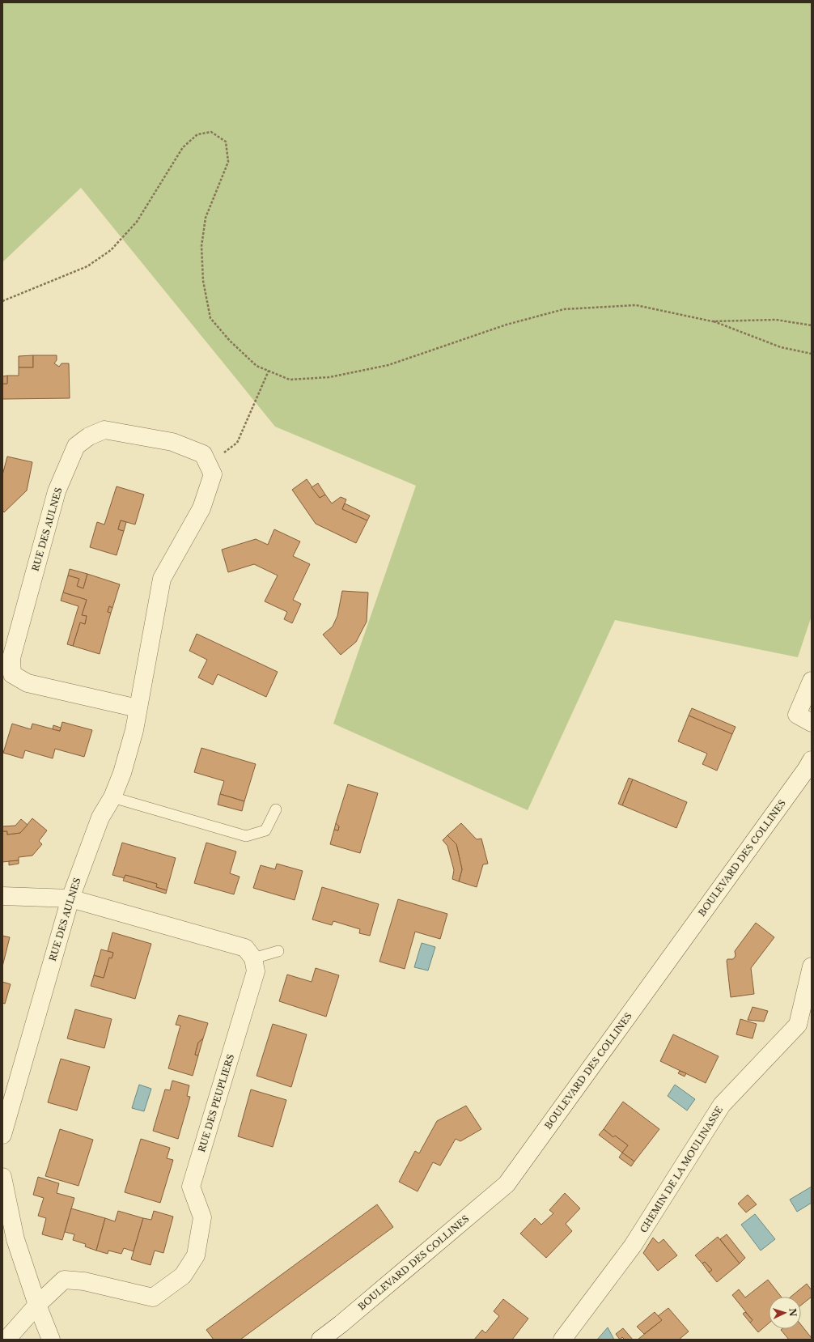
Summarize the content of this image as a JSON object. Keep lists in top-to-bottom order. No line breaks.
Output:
{"streets":{"street":["RUE DES AULNES","BOULEVARD DES COLLINES","RUE DES PEUPLIERS","CHEMIN DE LA MOULINASSE"]},"north":"right"}
